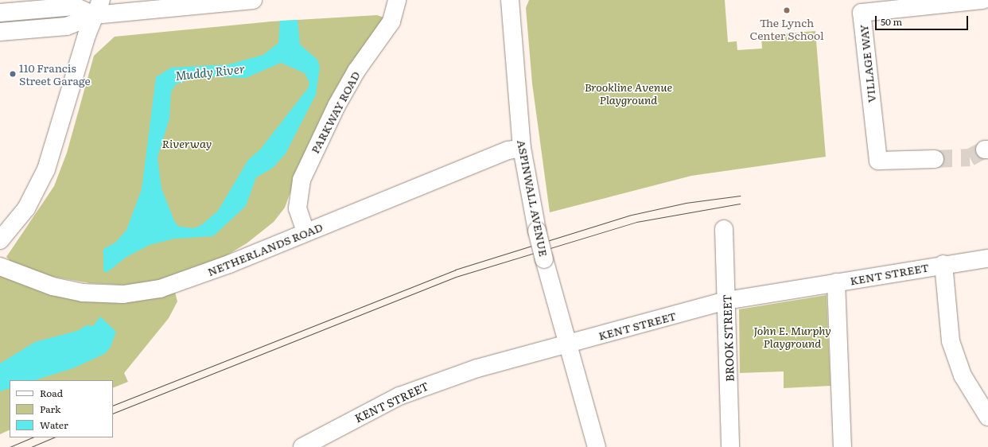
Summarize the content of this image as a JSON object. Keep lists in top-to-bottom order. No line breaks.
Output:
{"streets":{"main road":["VILLAGE WAY","PARKWAY ROAD","ASPINWALL AVENUE","NETHERLANDS ROAD","KENT STREET","BROOK STREET"]},"crossings":[["PARKWAY ROAD","NETHERLANDS ROAD"],["ASPINWALL AVENUE","NETHERLANDS ROAD"],["ASPINWALL AVENUE","KENT STREET"],["KENT STREET","BROOK STREET"]],"water":["Muddy River"],"parks":["Brookline Avenue Playground","Riverway","John E. Murphy Playground"],"places":["The Lynch Center School","110 Francis Street Garage"],"legend":["Road","Park","Water"],"scale_bar":"50 m"}
